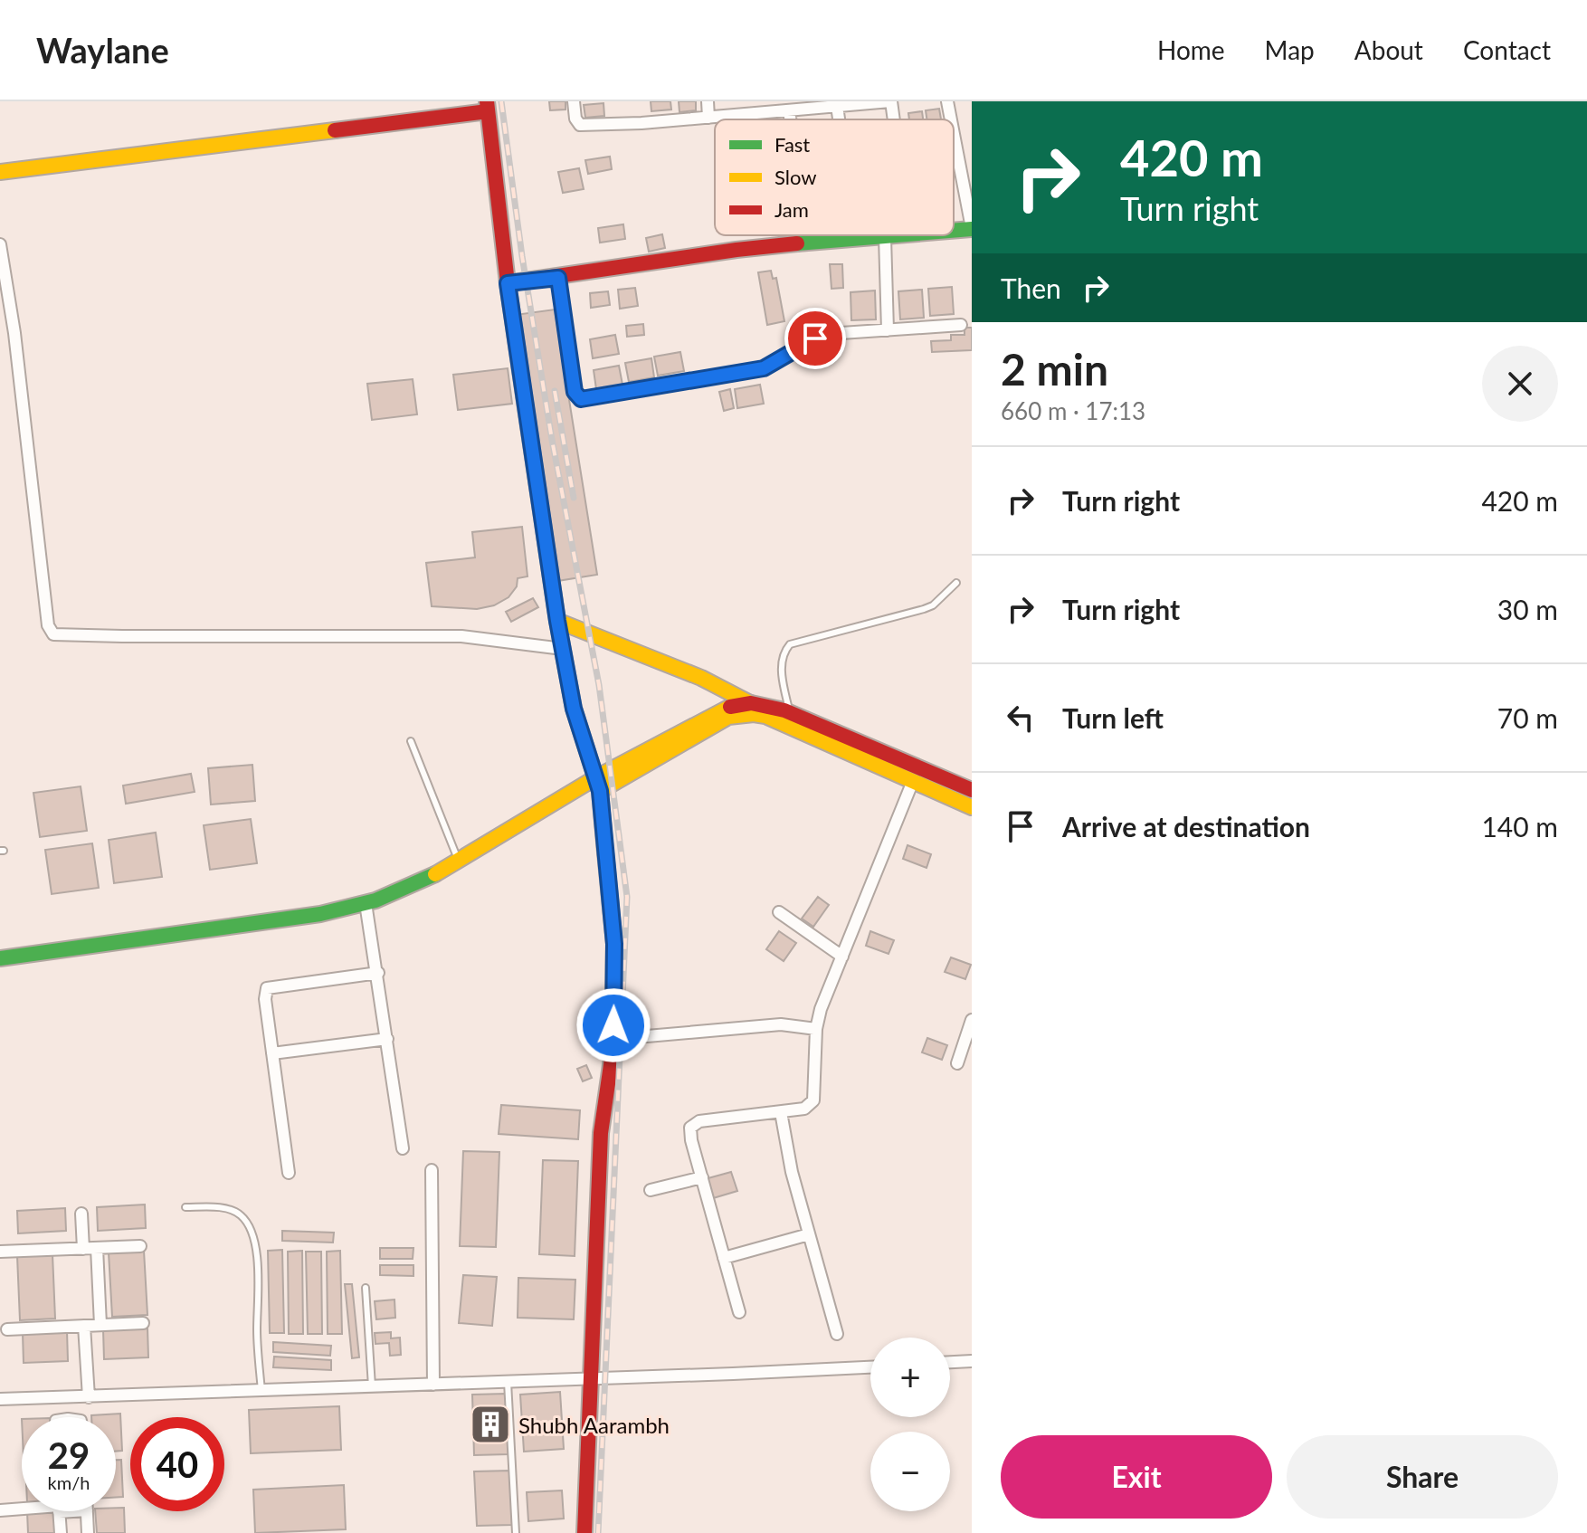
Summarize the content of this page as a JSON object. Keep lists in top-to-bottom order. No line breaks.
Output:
{"places":{"building":["Shubh Aarambh"]},"legend":["Fast","Slow","Jam"],"page":{"header":"Waylane","nav":["Home","Map","About","Contact"],"turn":["420 m","Turn right"],"then":"Then","heading":["2 min","660 m · 17:13"],"list":[{"name":"Turn right","value":"420 m"},{"name":"Turn right","value":"30 m"},{"name":"Turn left","value":"70 m"},{"name":"Arrive at destination","value":"140 m"}],"map_buttons":["+","−"],"speed":"29 km/h","limit":"40","buttons":["Exit","Share"]}}
